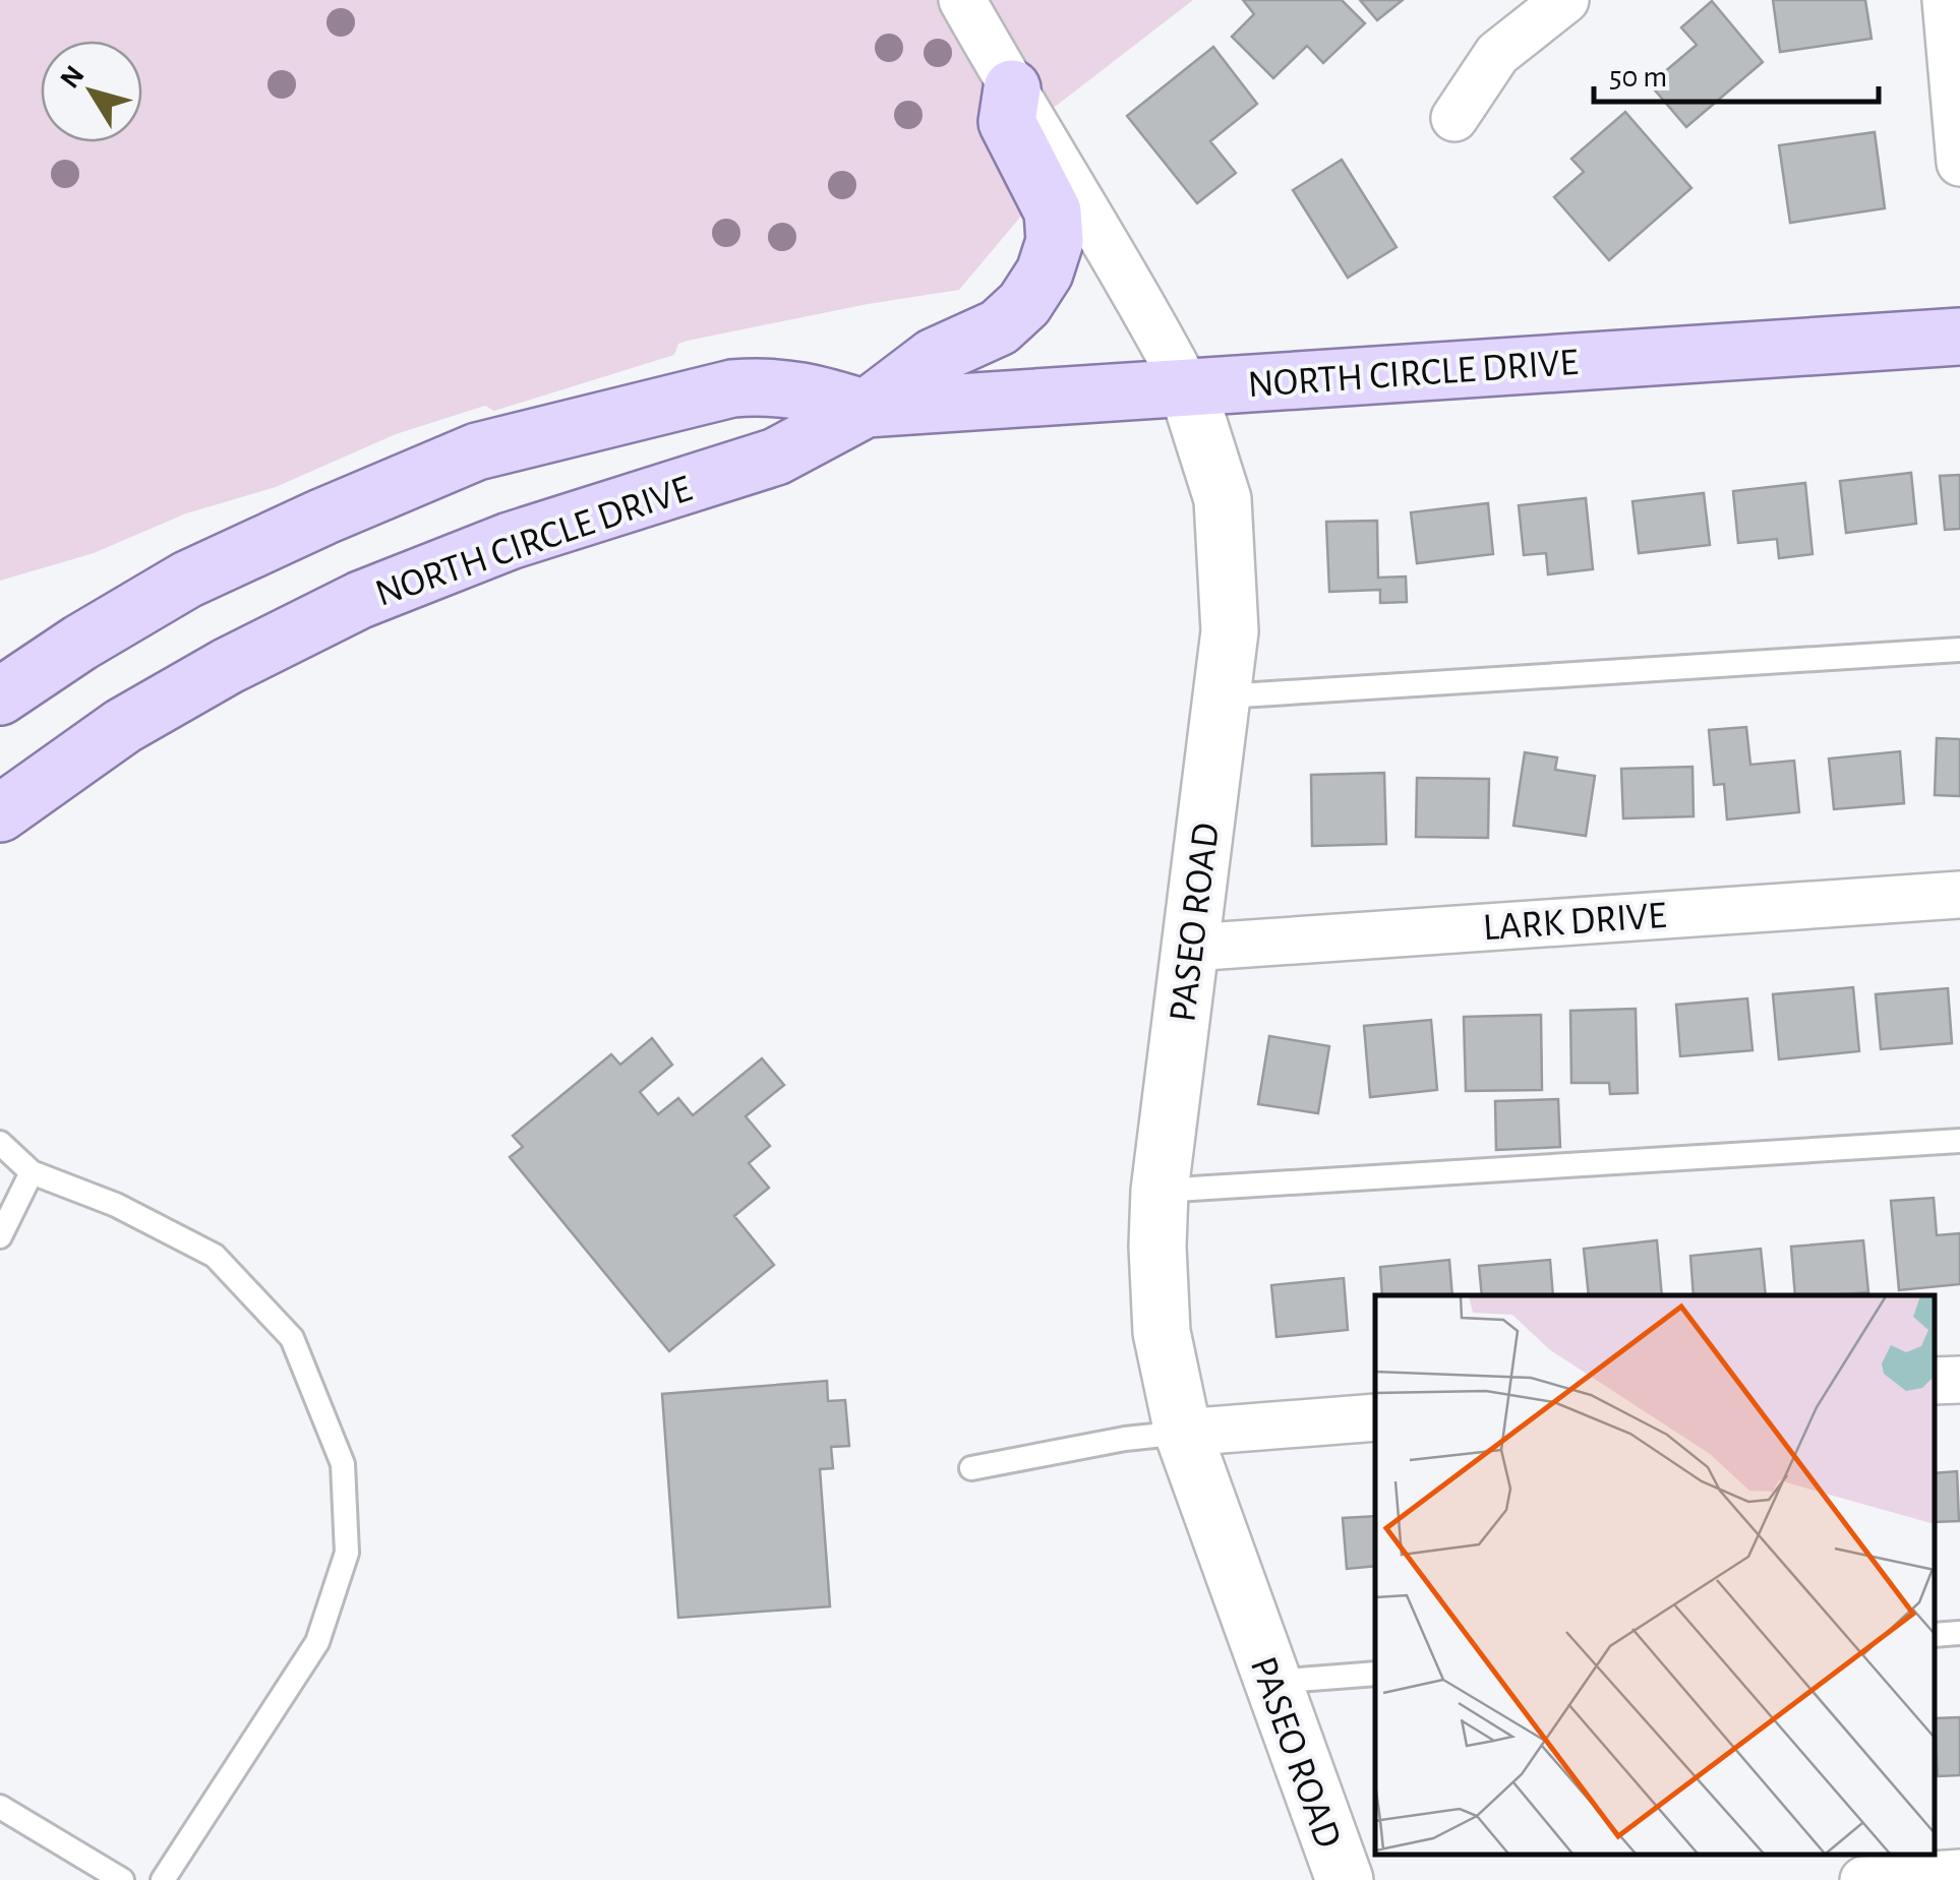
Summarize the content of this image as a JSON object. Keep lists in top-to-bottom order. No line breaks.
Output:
{"streets":{"main road":["NORTH CIRCLE DRIVE"],"street":["LARK DRIVE","PASEO ROAD"]},"crossings":[["NORTH CIRCLE DRIVE","PASEO ROAD"],["LARK DRIVE","PASEO ROAD"]],"scale_bar":"50 m","north":"top left"}
